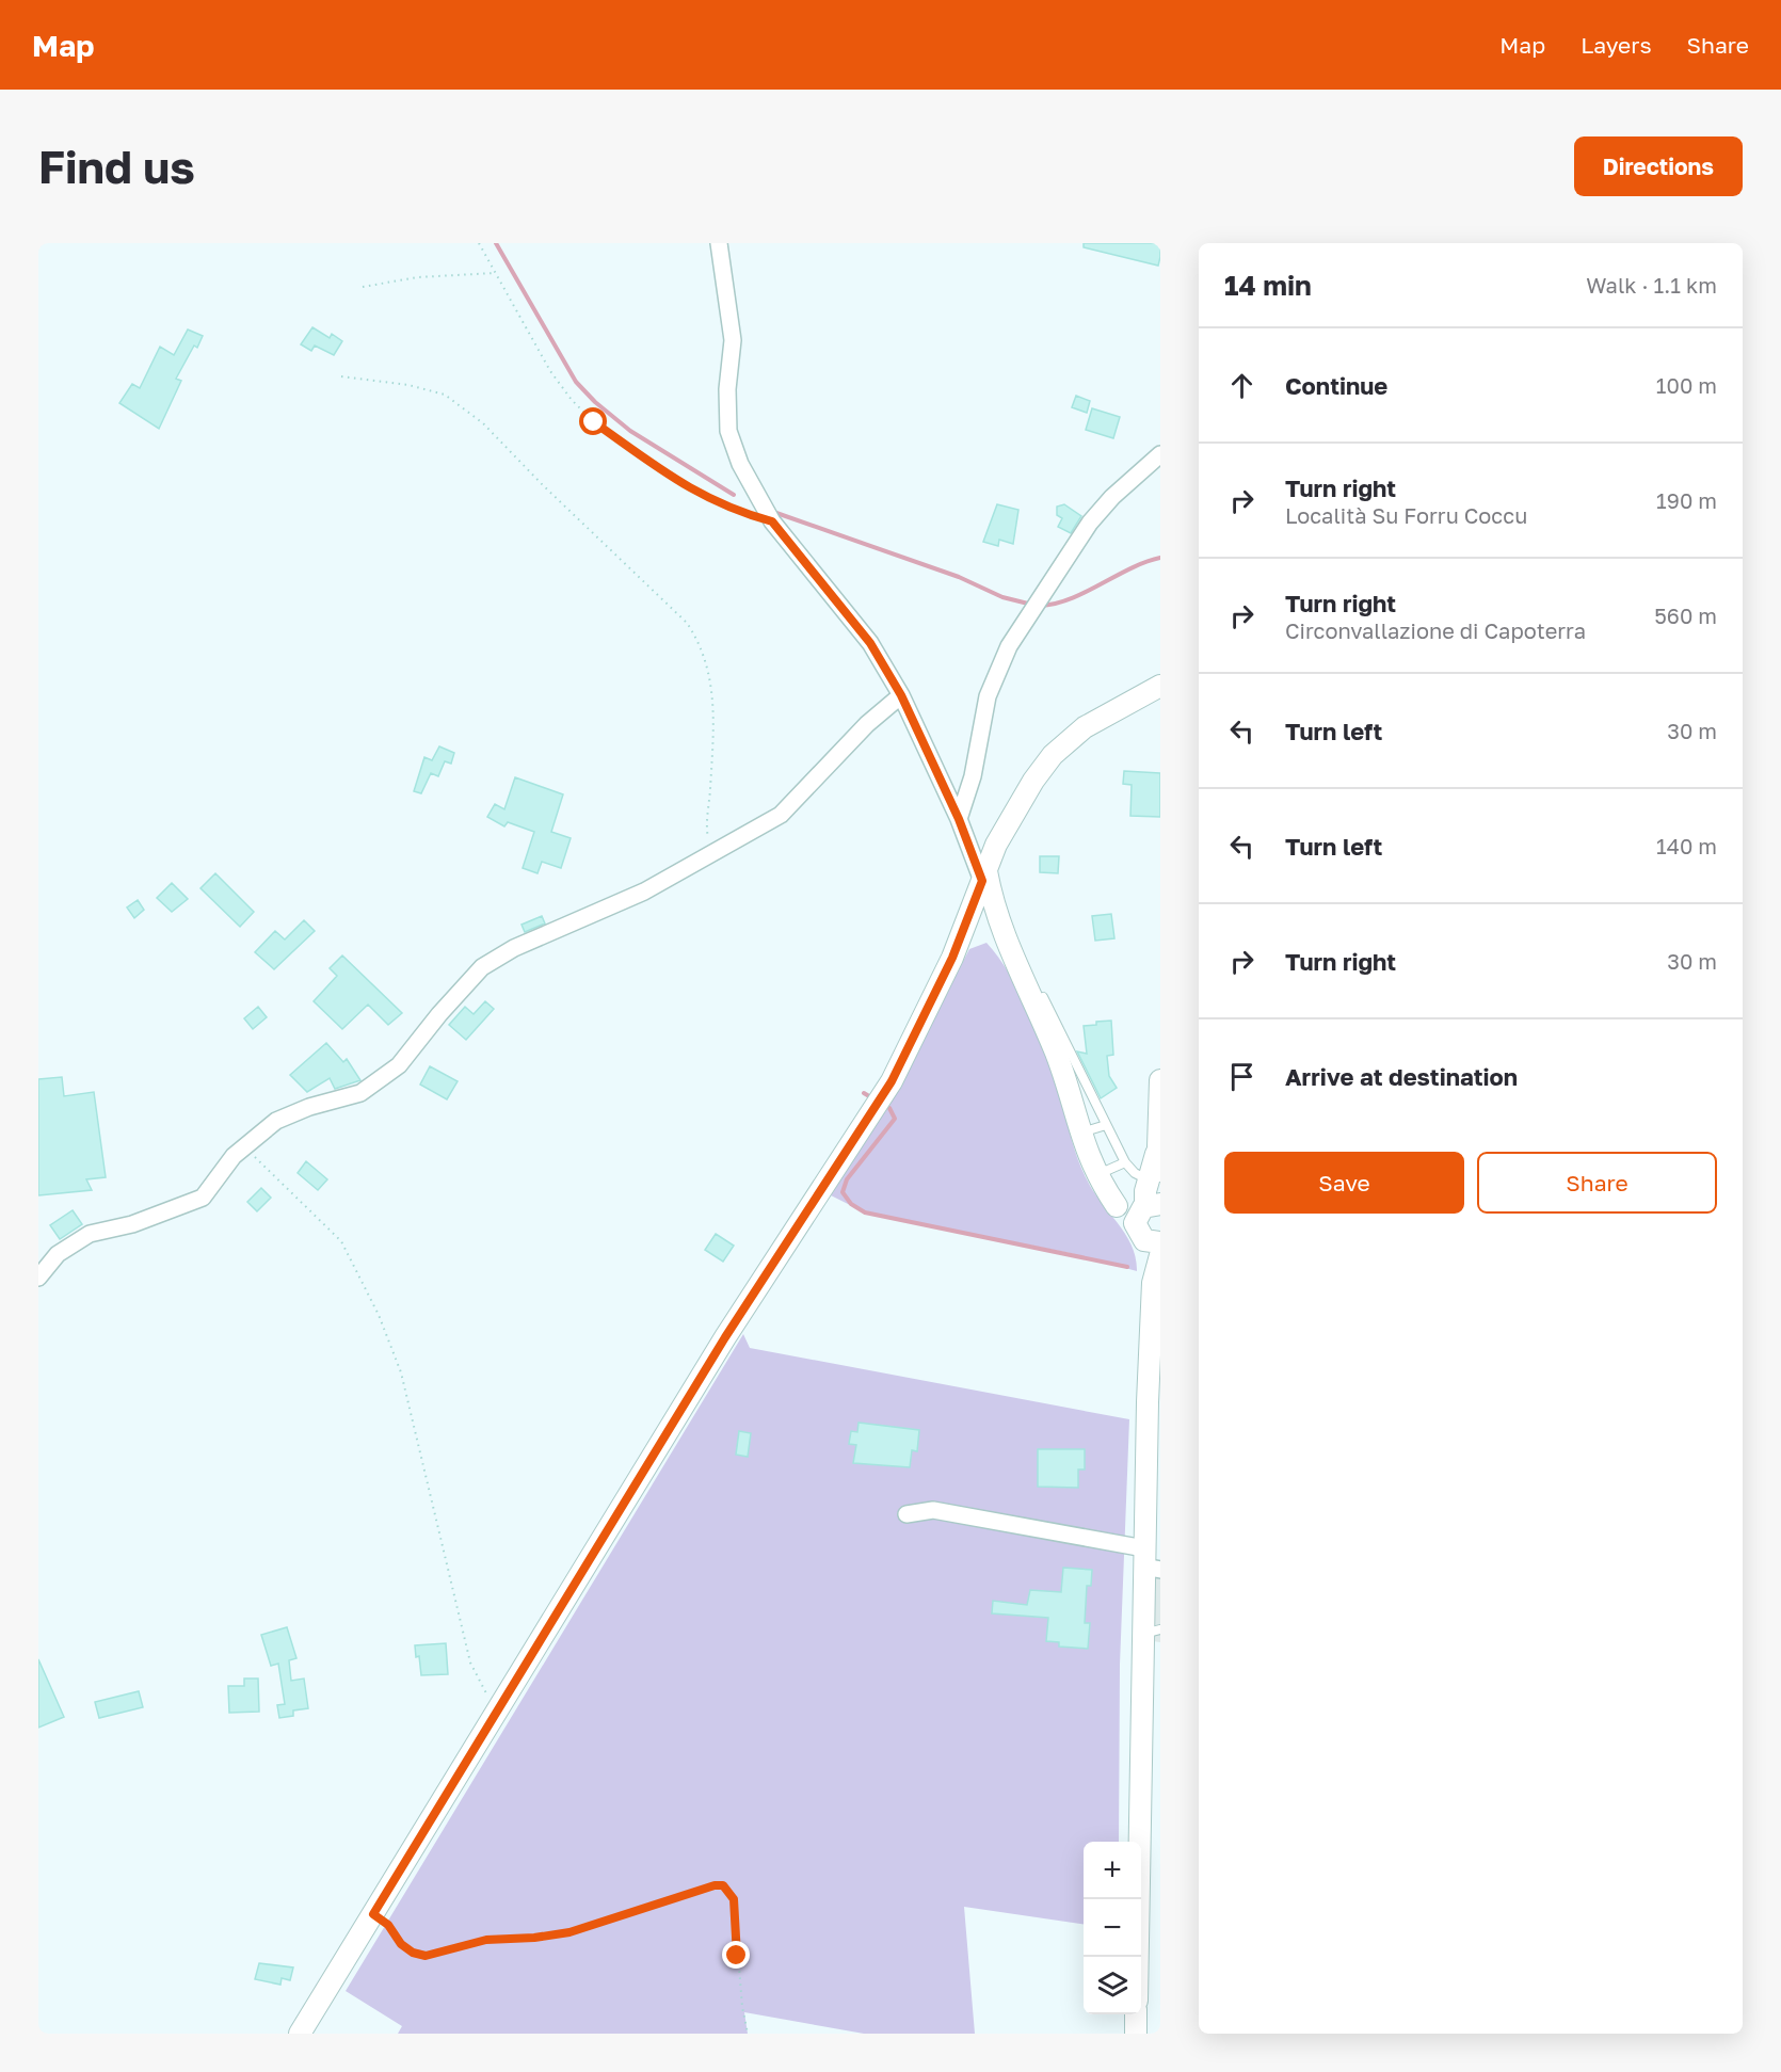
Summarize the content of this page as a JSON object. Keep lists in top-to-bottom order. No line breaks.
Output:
{"page":{"header":"Map","nav":["Map","Layers","Share"],"buttons":["Directions",["Save","Share"]],"title":"Find us","heading":["14 min","Walk · 1.1 km"],"list":[["Continue","100 m"],["Turn right","Località Su Forru Coccu","190 m"],["Turn right","Circonvallazione di Capoterra","560 m"],["Turn left","30 m"],["Turn left","140 m"],["Turn right","30 m"],"Arrive at destination"],"map_buttons":["+","−"]}}
